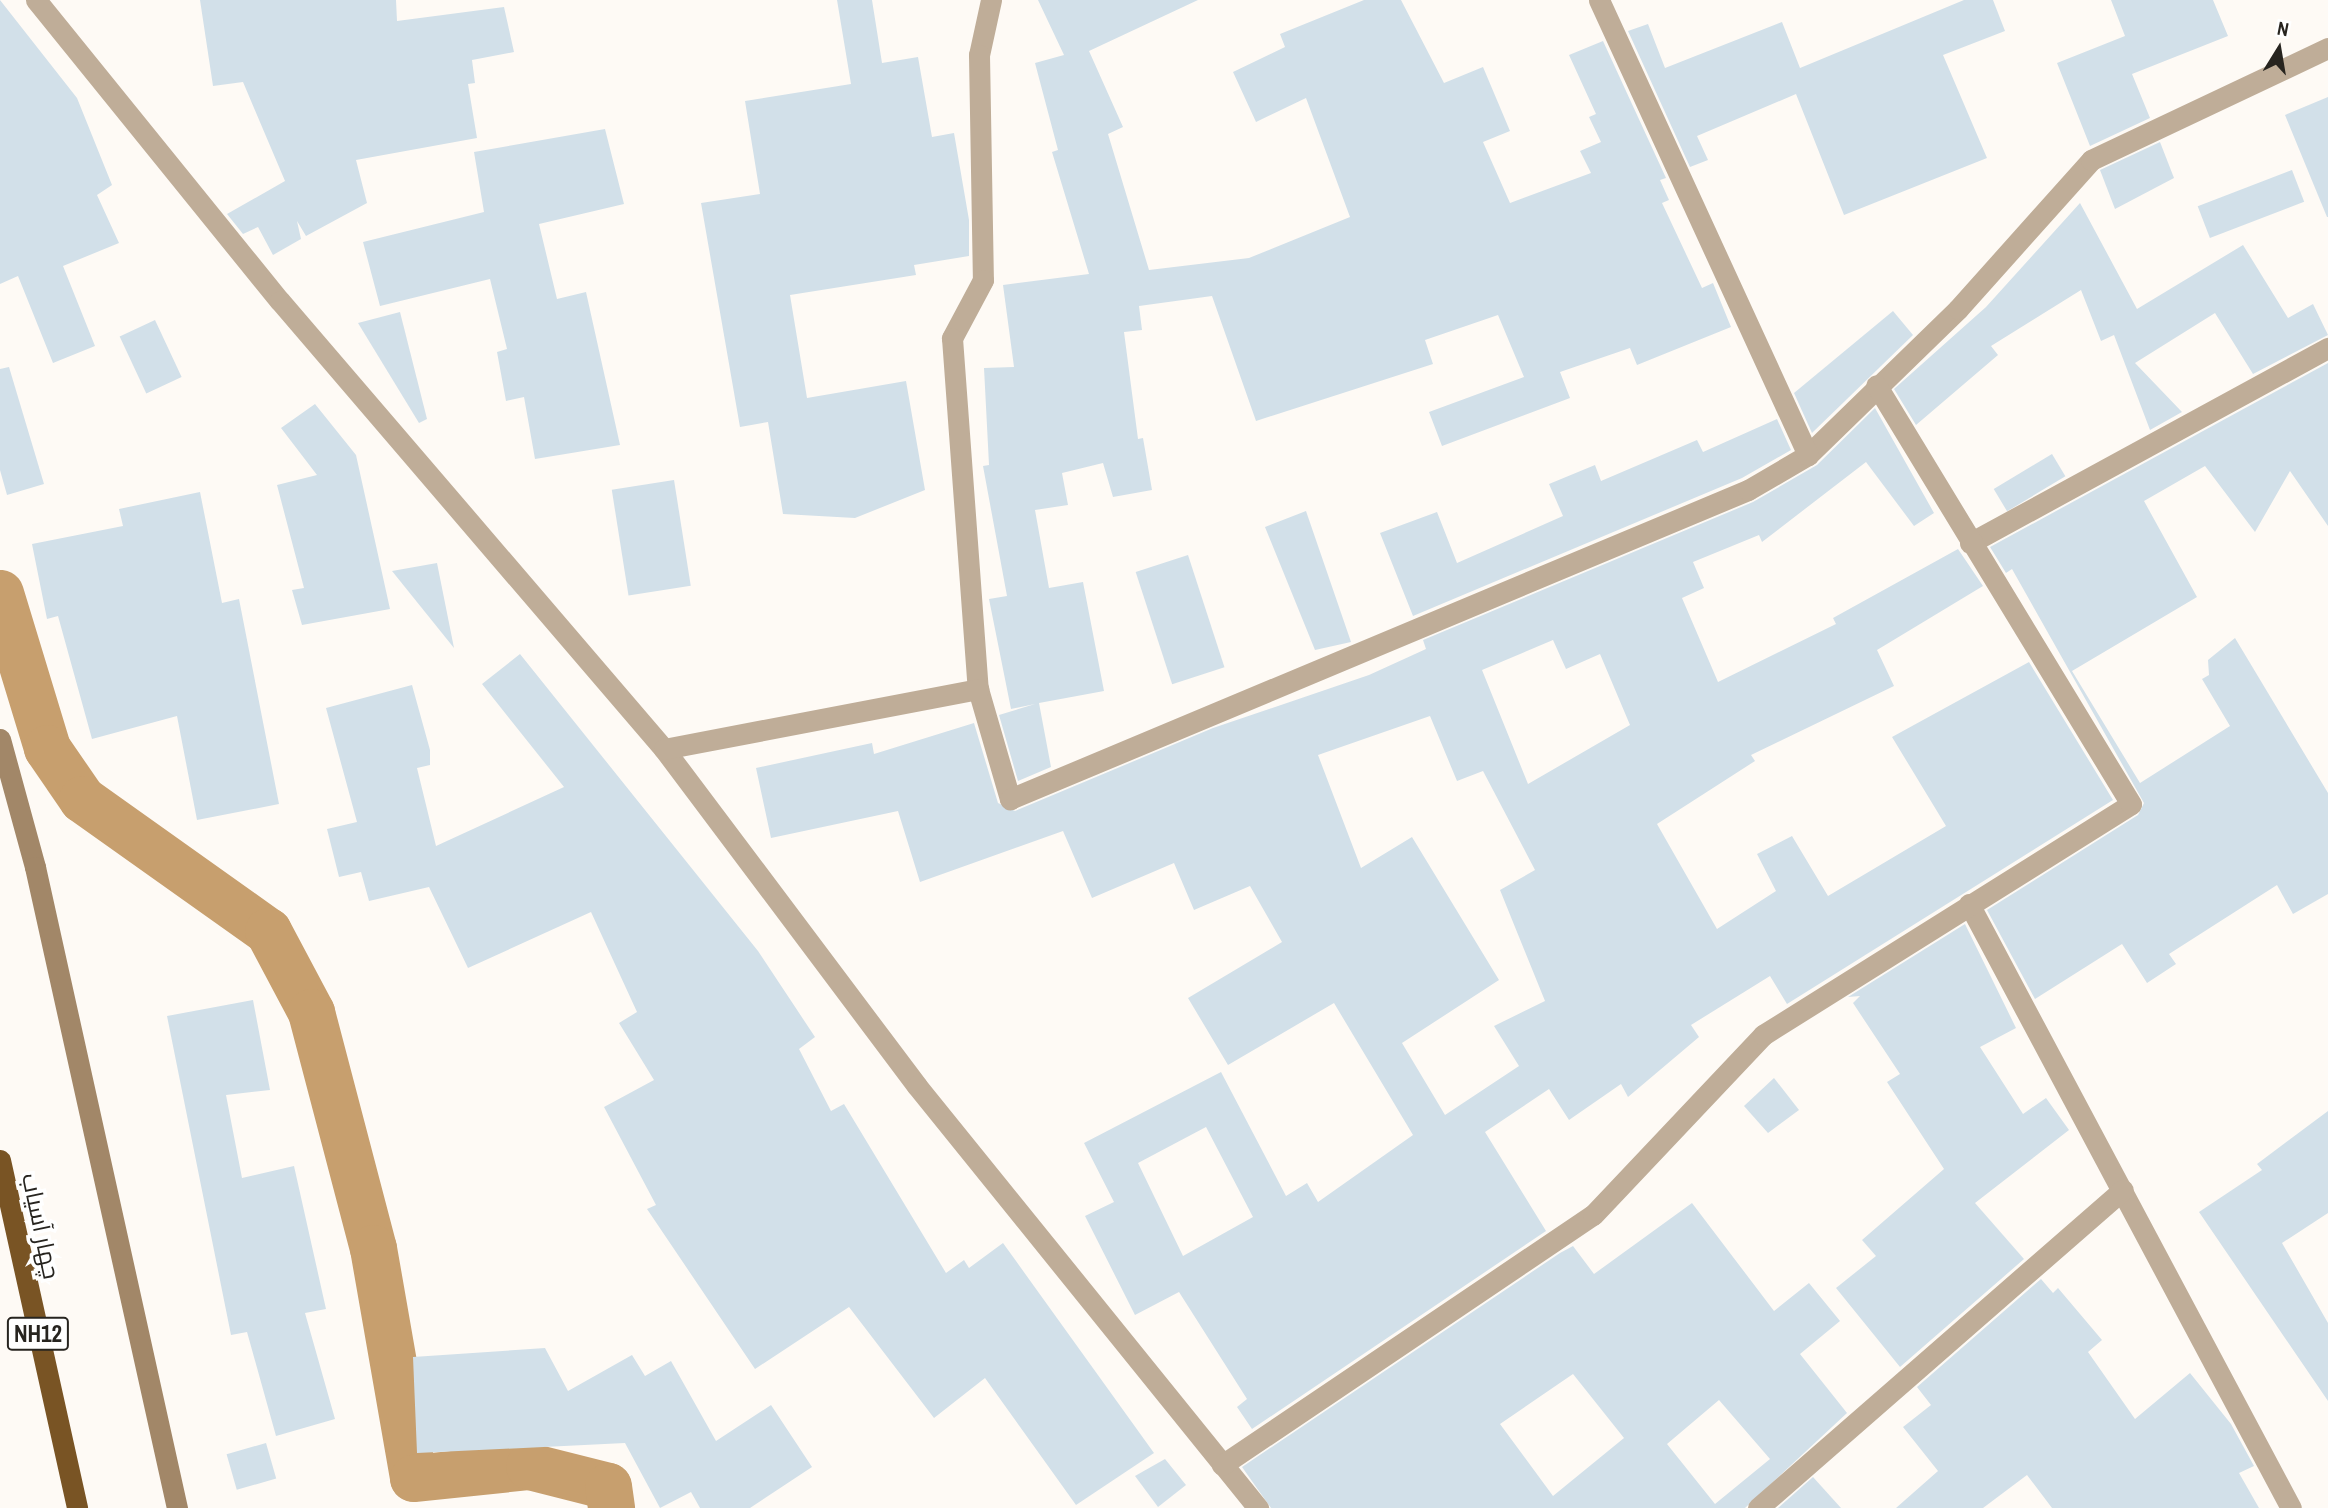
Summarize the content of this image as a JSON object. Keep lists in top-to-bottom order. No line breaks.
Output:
{"streets":{"highway":["چهار آسیاب","NH12"]},"north":"top"}
